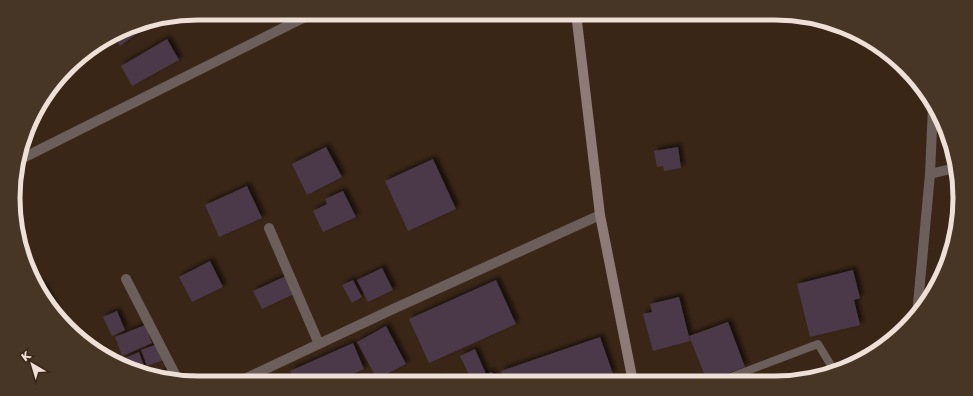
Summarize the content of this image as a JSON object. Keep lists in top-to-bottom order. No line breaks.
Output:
{"north":"top left"}
